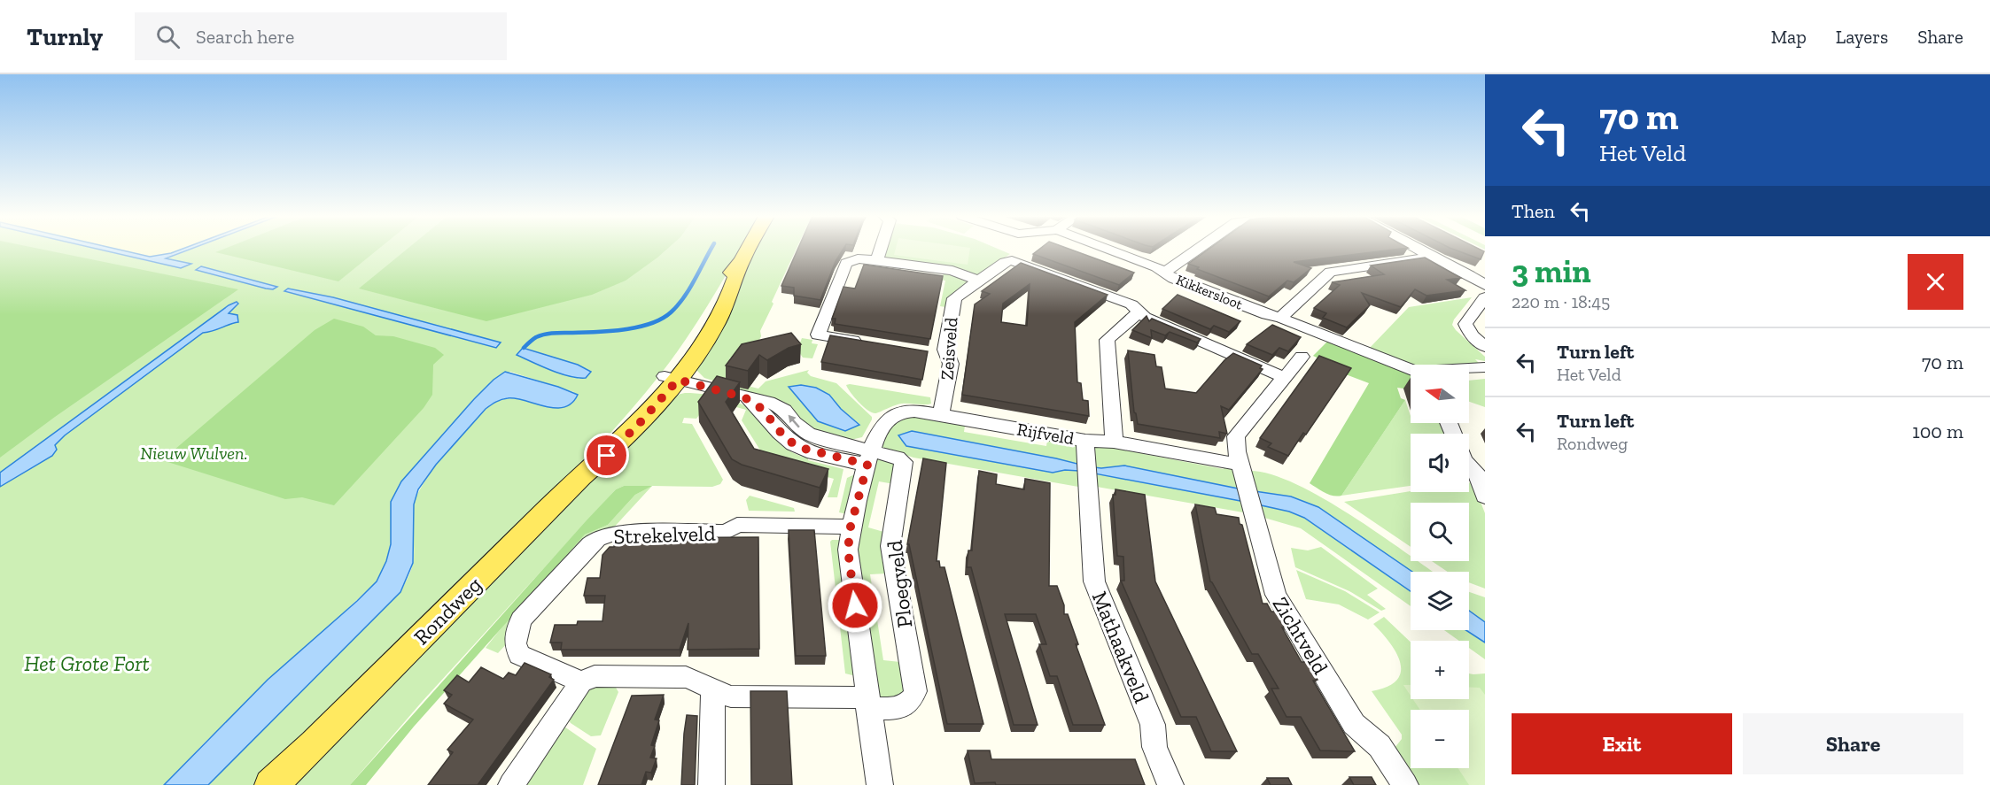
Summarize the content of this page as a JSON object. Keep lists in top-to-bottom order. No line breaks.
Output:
{"streets":{"main road":["Rondweg"],"street":["Kikkersloot","Zeisveld","Rijfveld","Strekelveld","Ploegveld","Zichtveld","Mathaakveld"]},"crossings":[["Zeisveld","Rijfveld"],["Rijfveld","Ploegveld"],["Rijfveld","Zichtveld"],["Rijfveld","Mathaakveld"]],"parks":["Nieuw Wulven.","Het Grote Fort"],"north":"left","page":{"header":"Turnly","search":"Search here","nav":["Map","Layers","Share"],"turn":["70 m","Het Veld"],"then":"Then","heading":["3 min","220 m · 18:45"],"list":[{"name":"Turn left","note":"Het Veld","value":"70 m"},{"name":"Turn left","note":"Rondweg","value":"100 m"}],"map_buttons":["+","−"],"buttons":["Exit","Share"]}}
